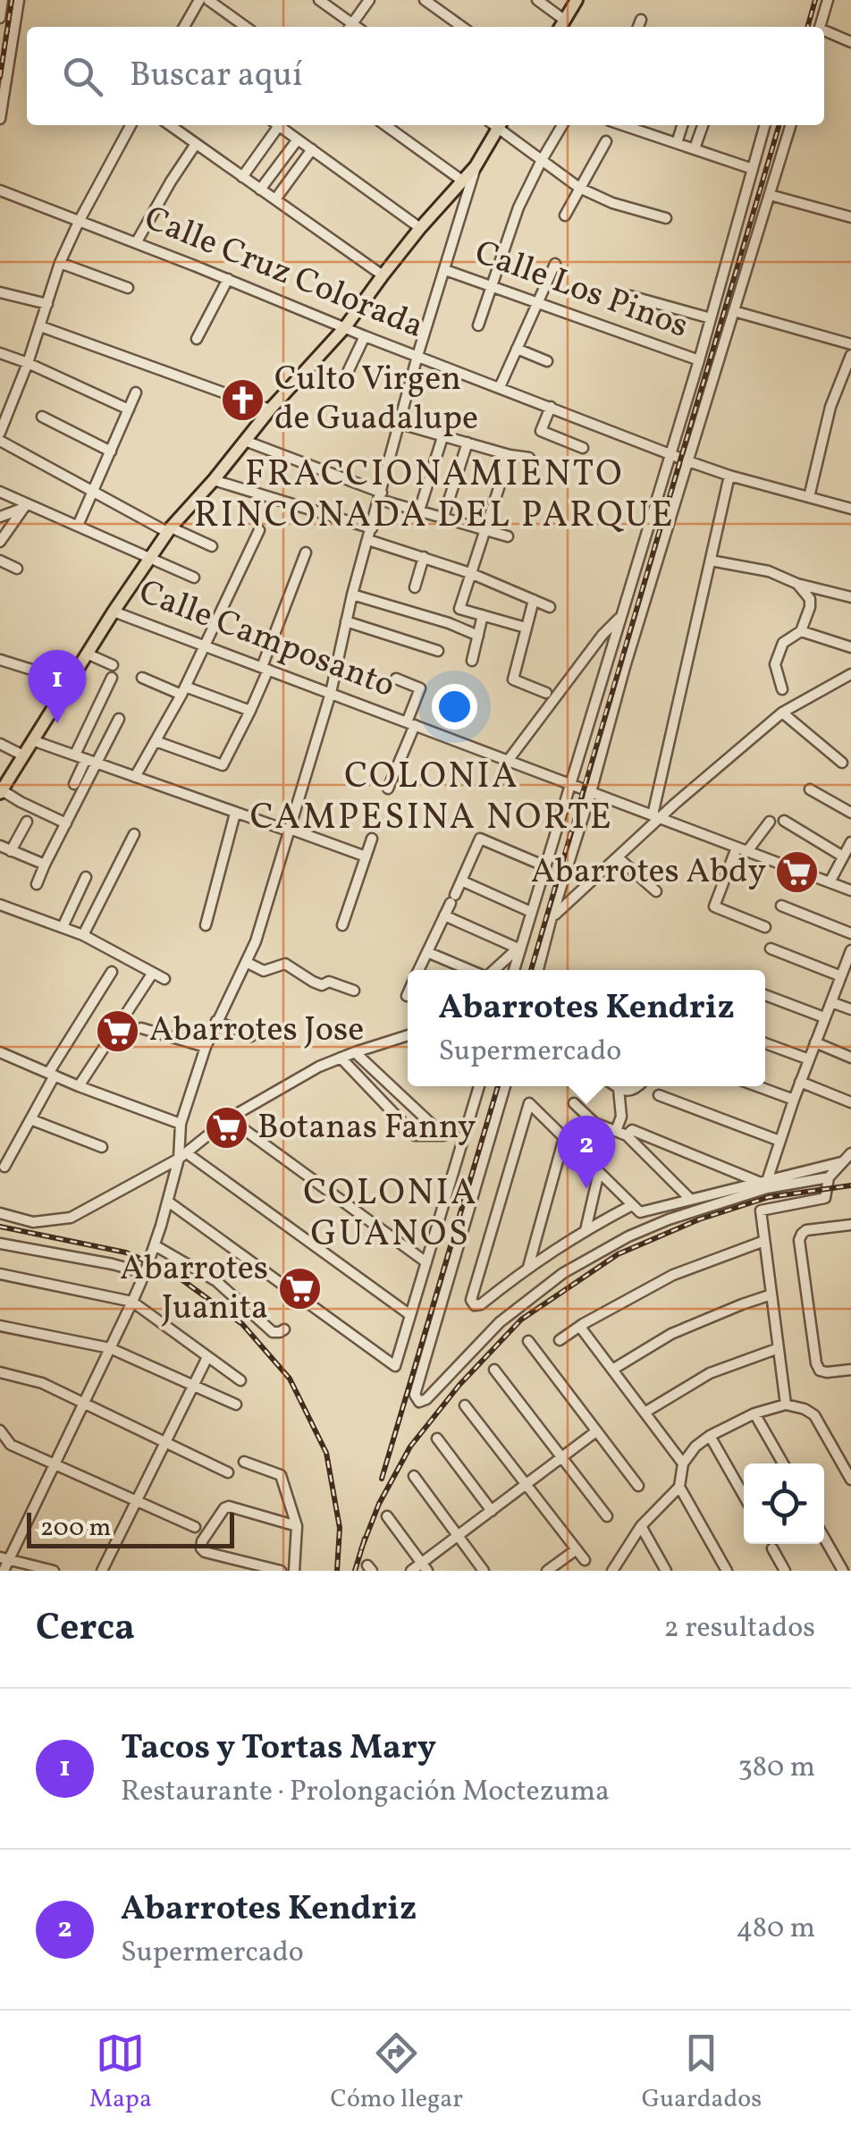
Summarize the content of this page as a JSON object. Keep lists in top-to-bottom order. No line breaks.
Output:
{"streets":{"street":["Calle Cruz Colorada","Calle Los Pinos","Calle Camposanto"]},"districts":["FRACCIONAMIENTO RINCONADA DEL PARQUE","COLONIA CAMPESINA NORTE","COLONIA GUANOS"],"places":{"church":["Culto Virgen de Guadalupe"],"supermarket":["Abarrotes Abdy","Abarrotes Jose","Botanas Fanny","Abarrotes Juanita"]},"scale_bar":"200 m","page":{"search":"Buscar aquí","pins":["1","2"],"popup":["Abarrotes Kendriz","Supermercado"],"scale":"200 m","heading":["Cerca","2 resultados"],"list":[{"mark":"1","name":"Tacos y Tortas Mary","note":"Restaurante · Prolongación Moctezuma","value":"380 m"},{"mark":"2","name":"Abarrotes Kendriz","note":"Supermercado","value":"480 m"}],"nav":["Mapa","Cómo llegar","Guardados"]}}
